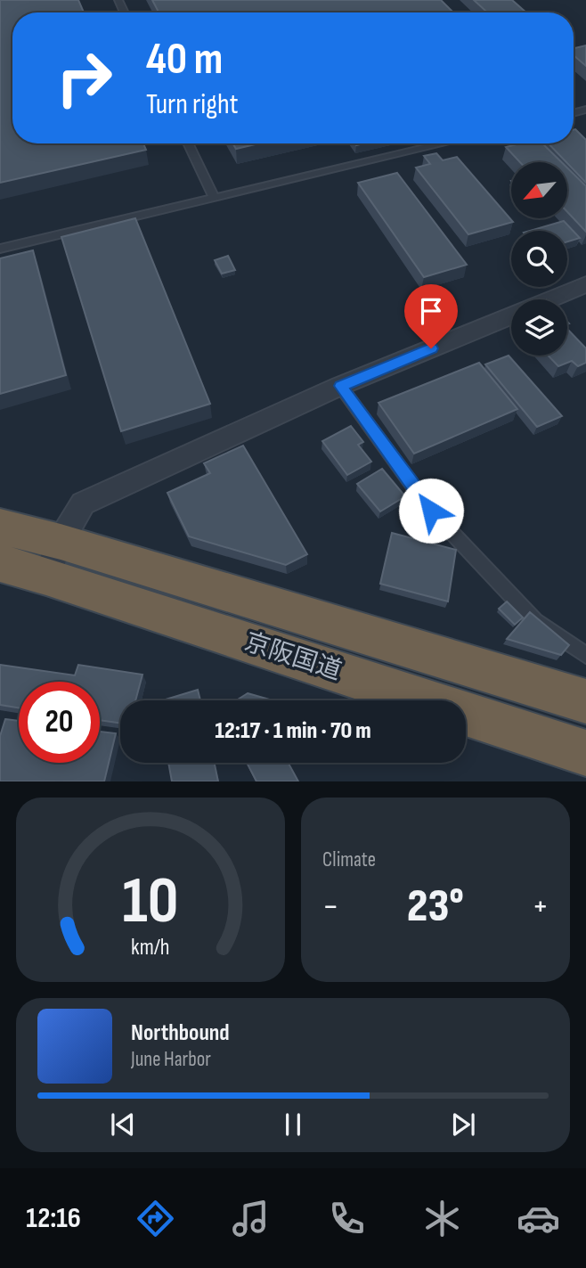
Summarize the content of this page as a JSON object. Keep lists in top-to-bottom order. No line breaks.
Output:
{"streets":{"highway":["京阪国道"]},"north":"bottom left","page":{"turn":["40 m","Turn right"],"limit":"20","trip":"12:17 · 1 min · 70 m","tile":"Climate","heat":["−","23°","+"],"song":["Northbound","June Harbor"],"tabs":"12:16","gauge":["10","km/h"]}}
